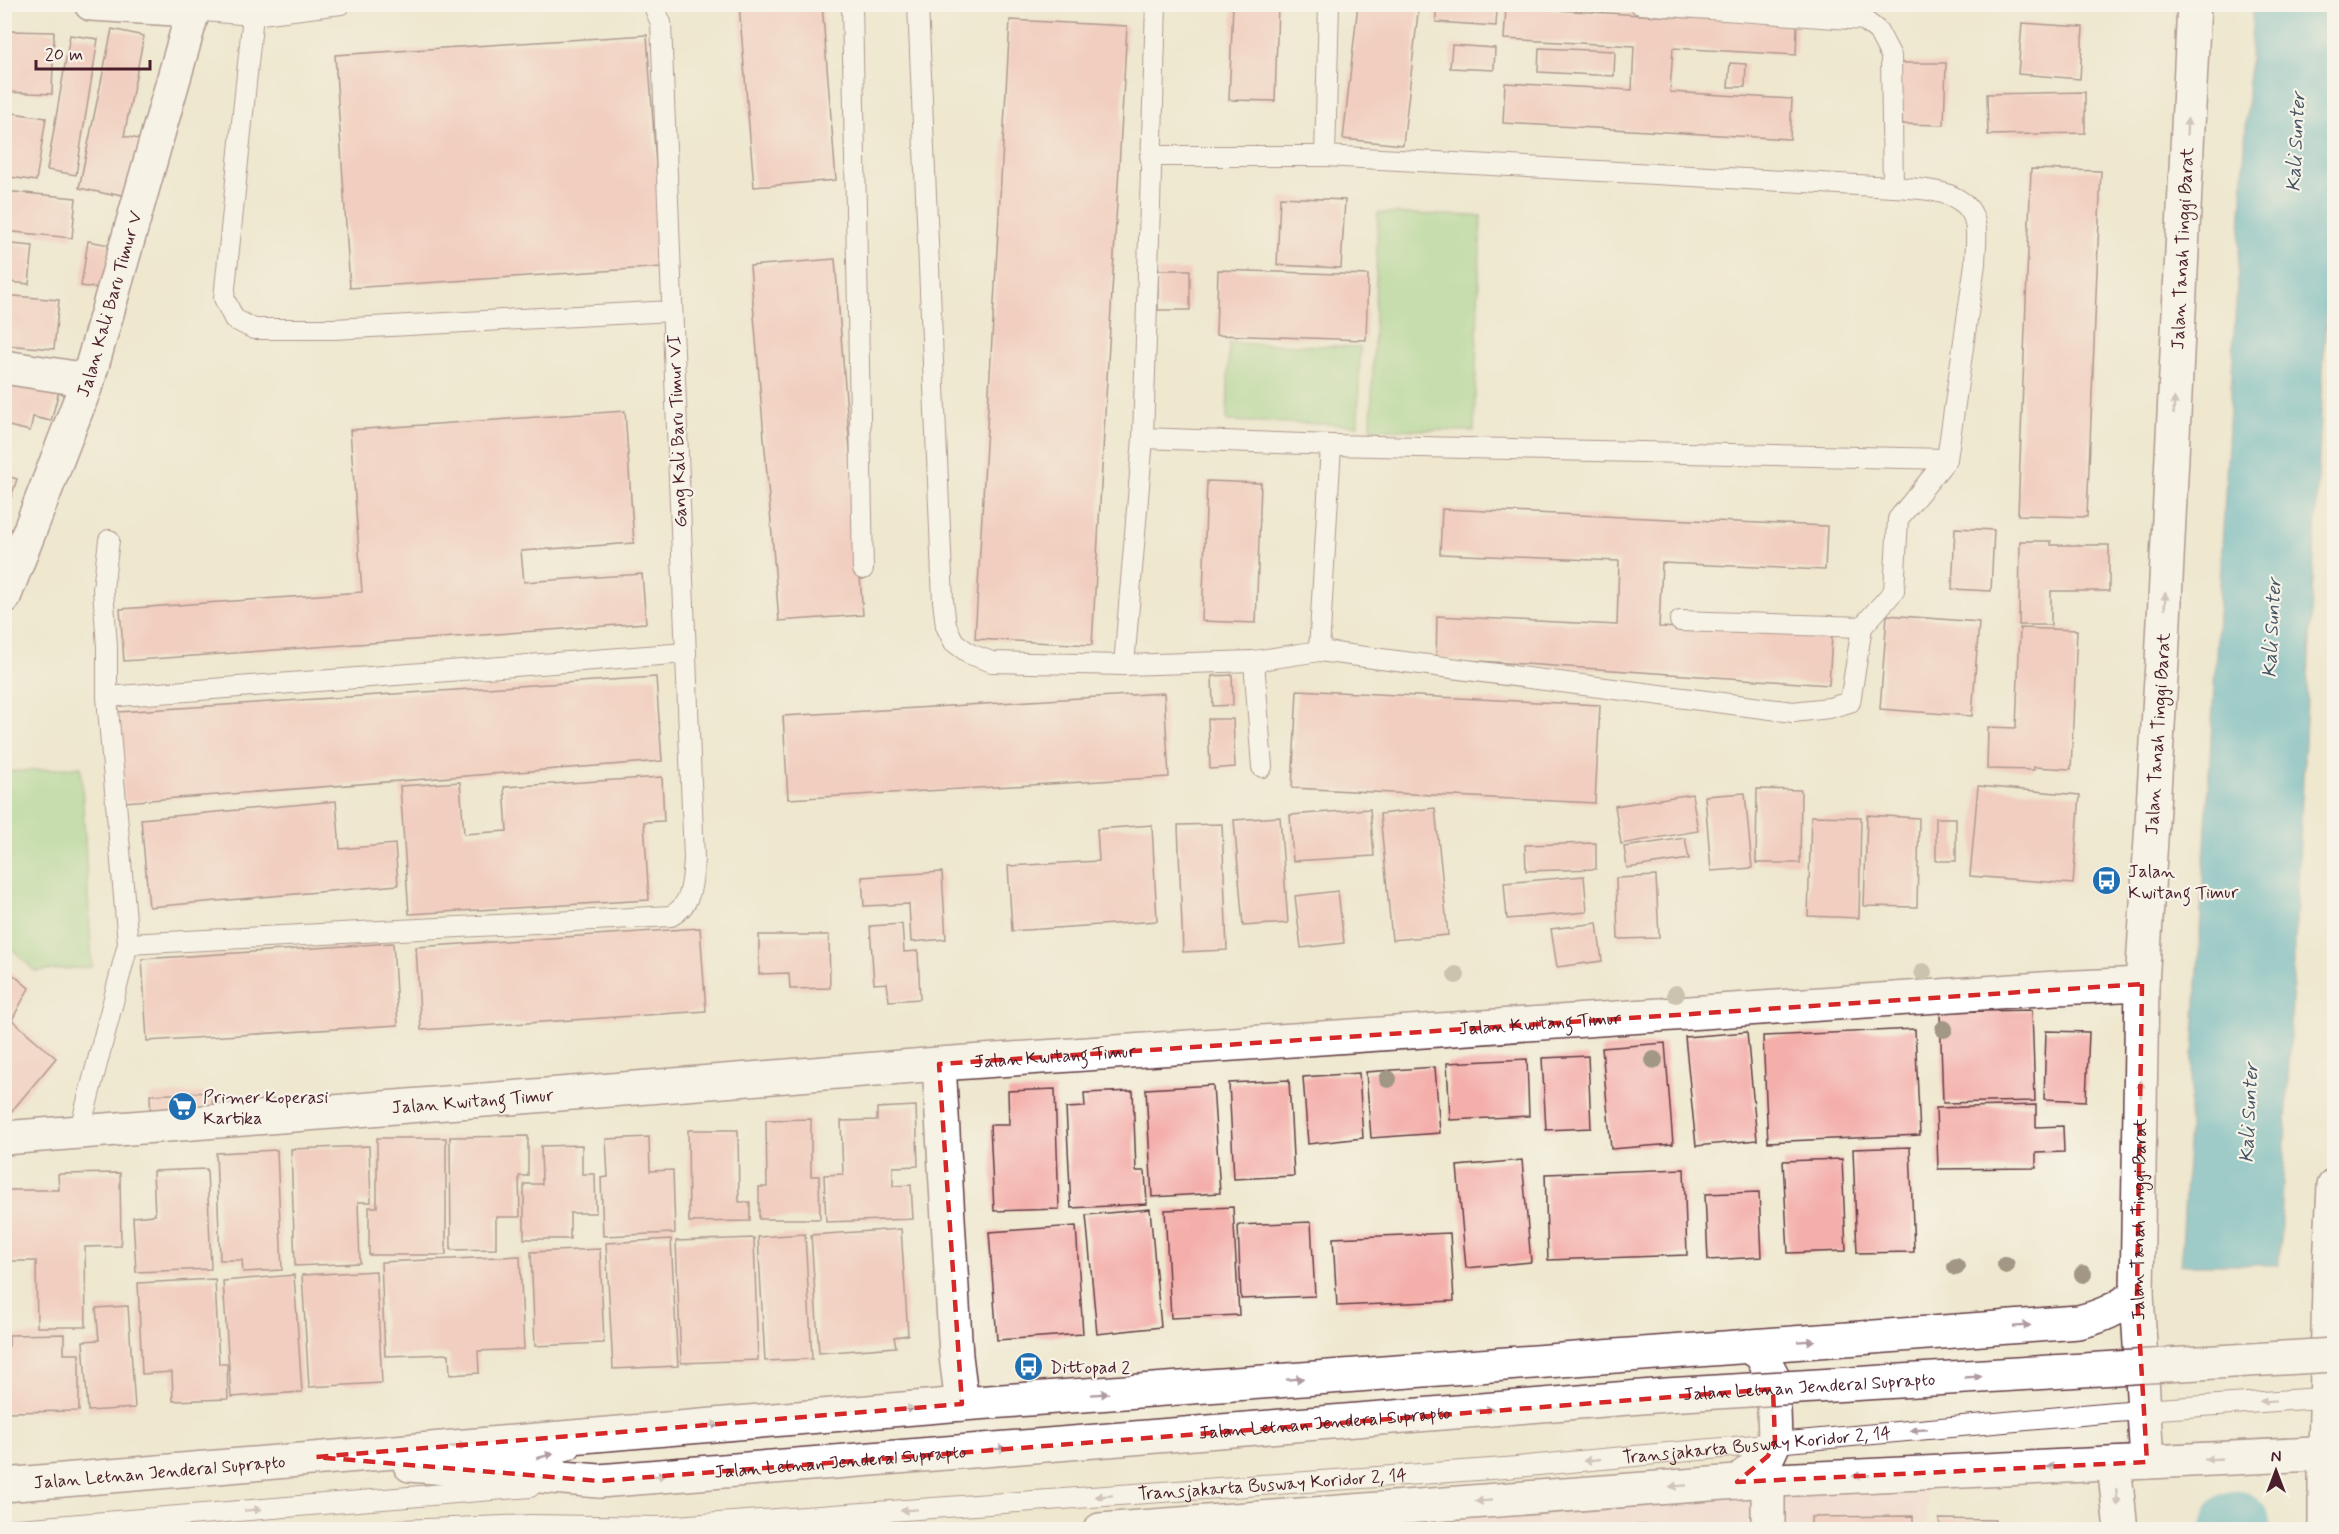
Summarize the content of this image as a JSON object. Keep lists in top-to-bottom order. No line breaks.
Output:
{"streets":{"main road":["Jalan Tanah Tinggi Barat","Jalan Kali Baru Timur V","Jalan Kwitang Timur","Jalan Letnan Jenderal Suprapto"],"lane":["Gang Kali Baru Timur VI","Transjakarta Busway Koridor 2, 14"]},"crossings":[["Jalan Tanah Tinggi Barat","Jalan Kwitang Timur"],["Jalan Tanah Tinggi Barat","Jalan Letnan Jenderal Suprapto"],["Jalan Tanah Tinggi Barat","Transjakarta Busway Koridor 2, 14"]],"one_way":["Jalan Tanah Tinggi Barat","Transjakarta Busway Koridor 2, 14"],"water":["Kali Sunter"],"places":{"bus stop":["Jalan Kwitang Timur","Dittopad 2"],"supermarket":["Primer Koperasi Kartika"]},"scale_bar":"20 m","north":"top"}
